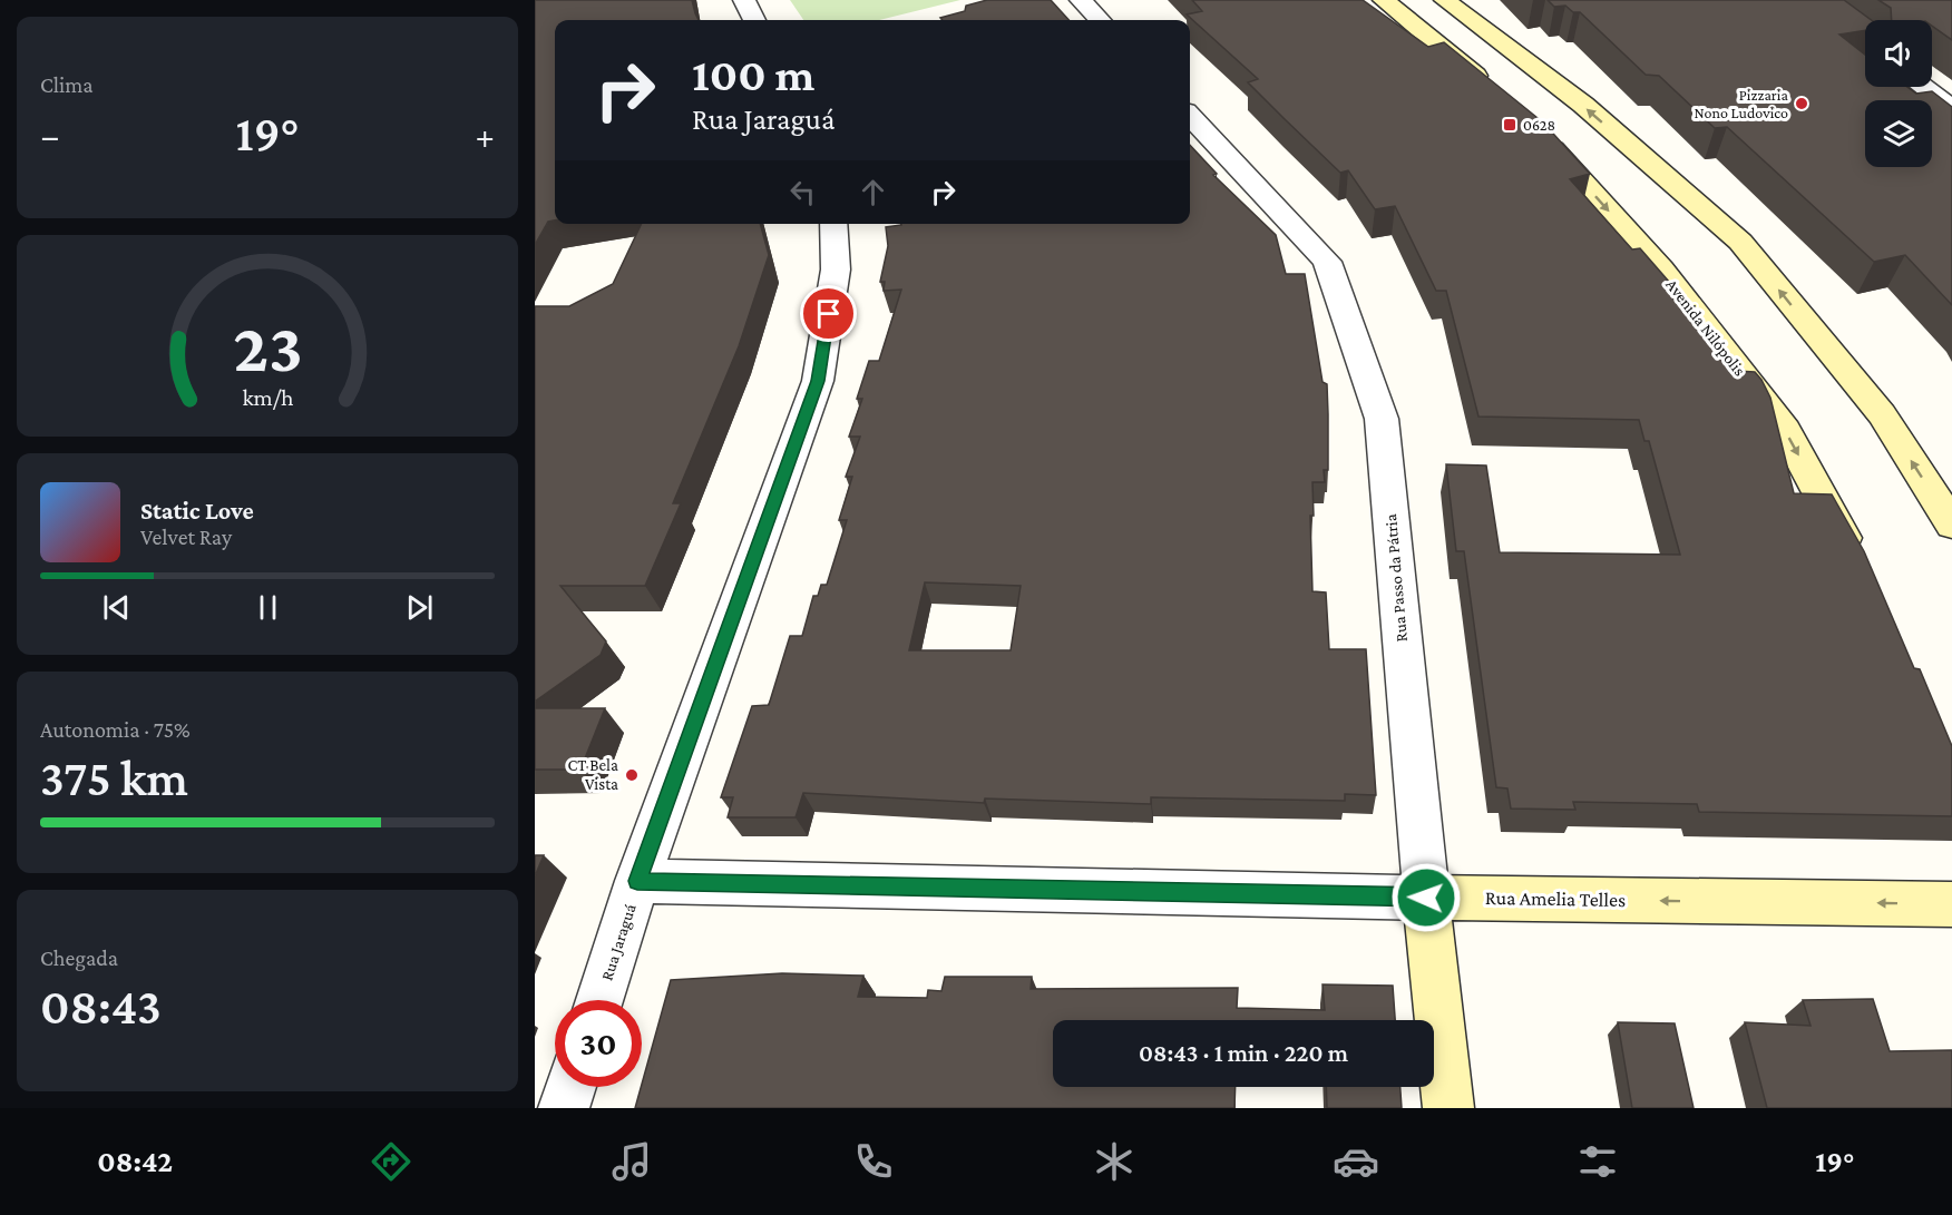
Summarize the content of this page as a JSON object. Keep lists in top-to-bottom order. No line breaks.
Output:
{"streets":{"main road":["Avenida Nilópolis","Rua Passo da Pátria","Rua Amelia Telles"],"street":["Rua Jaraguá"]},"crossings":[["Rua Passo da Pátria","Rua Amelia Telles"],["Rua Amelia Telles","Rua Jaraguá"]],"one_way":["Rua Amelia Telles"],"places":{"other":["Pizzaria Nono Ludovico","CT Bela Vista"],"transit":["0628"]},"page":{"tile":["Clima",["Autonomia · 75%","375 km"],["Chegada","08:43"]],"turn":["100 m","Rua Jaraguá"],"heat":["−","19°","+"],"song":["Static Love","Velvet Ray"],"limit":"30","trip":"08:43 · 1 min · 220 m","tabs":["08:42","19°"],"gauge":["23","km/h"]}}
